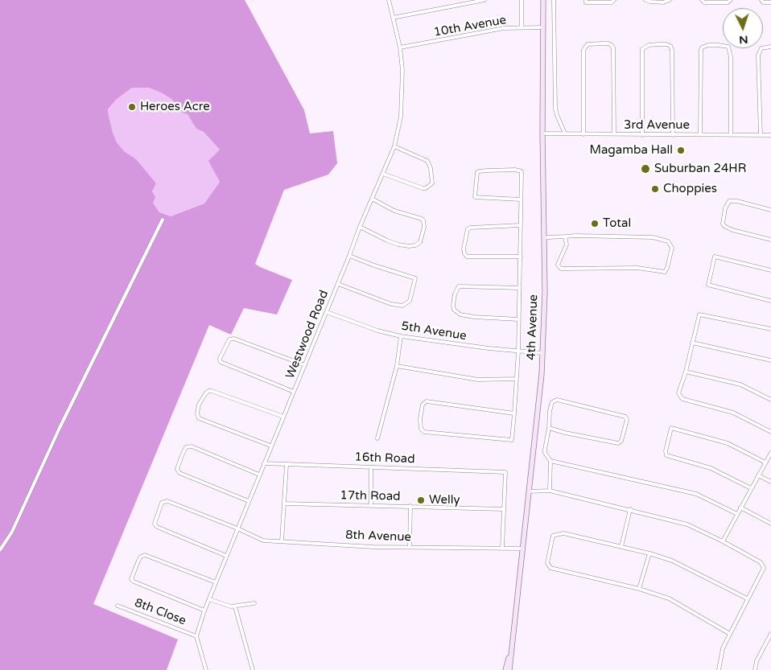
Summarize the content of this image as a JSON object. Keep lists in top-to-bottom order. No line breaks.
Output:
{"streets":{"street":["10th Avenue","3rd Avenue","4th Avenue","5th Avenue","Westwood Road","16th Road","17th Road","8th Avenue","8th Close"]},"crossings":[["10th Avenue","4th Avenue"],["10th Avenue","Westwood Road"],["3rd Avenue","4th Avenue"],["4th Avenue","5th Avenue"],["4th Avenue","8th Avenue"],["5th Avenue","Westwood Road"],["Westwood Road","16th Road"],["Westwood Road","8th Avenue"],["Westwood Road","8th Close"],["16th Road","17th Road"]],"places":["Heroes Acre","Magamba Hall","Suburban 24HR","Choppies","Total","Welly"],"north":"bottom"}
